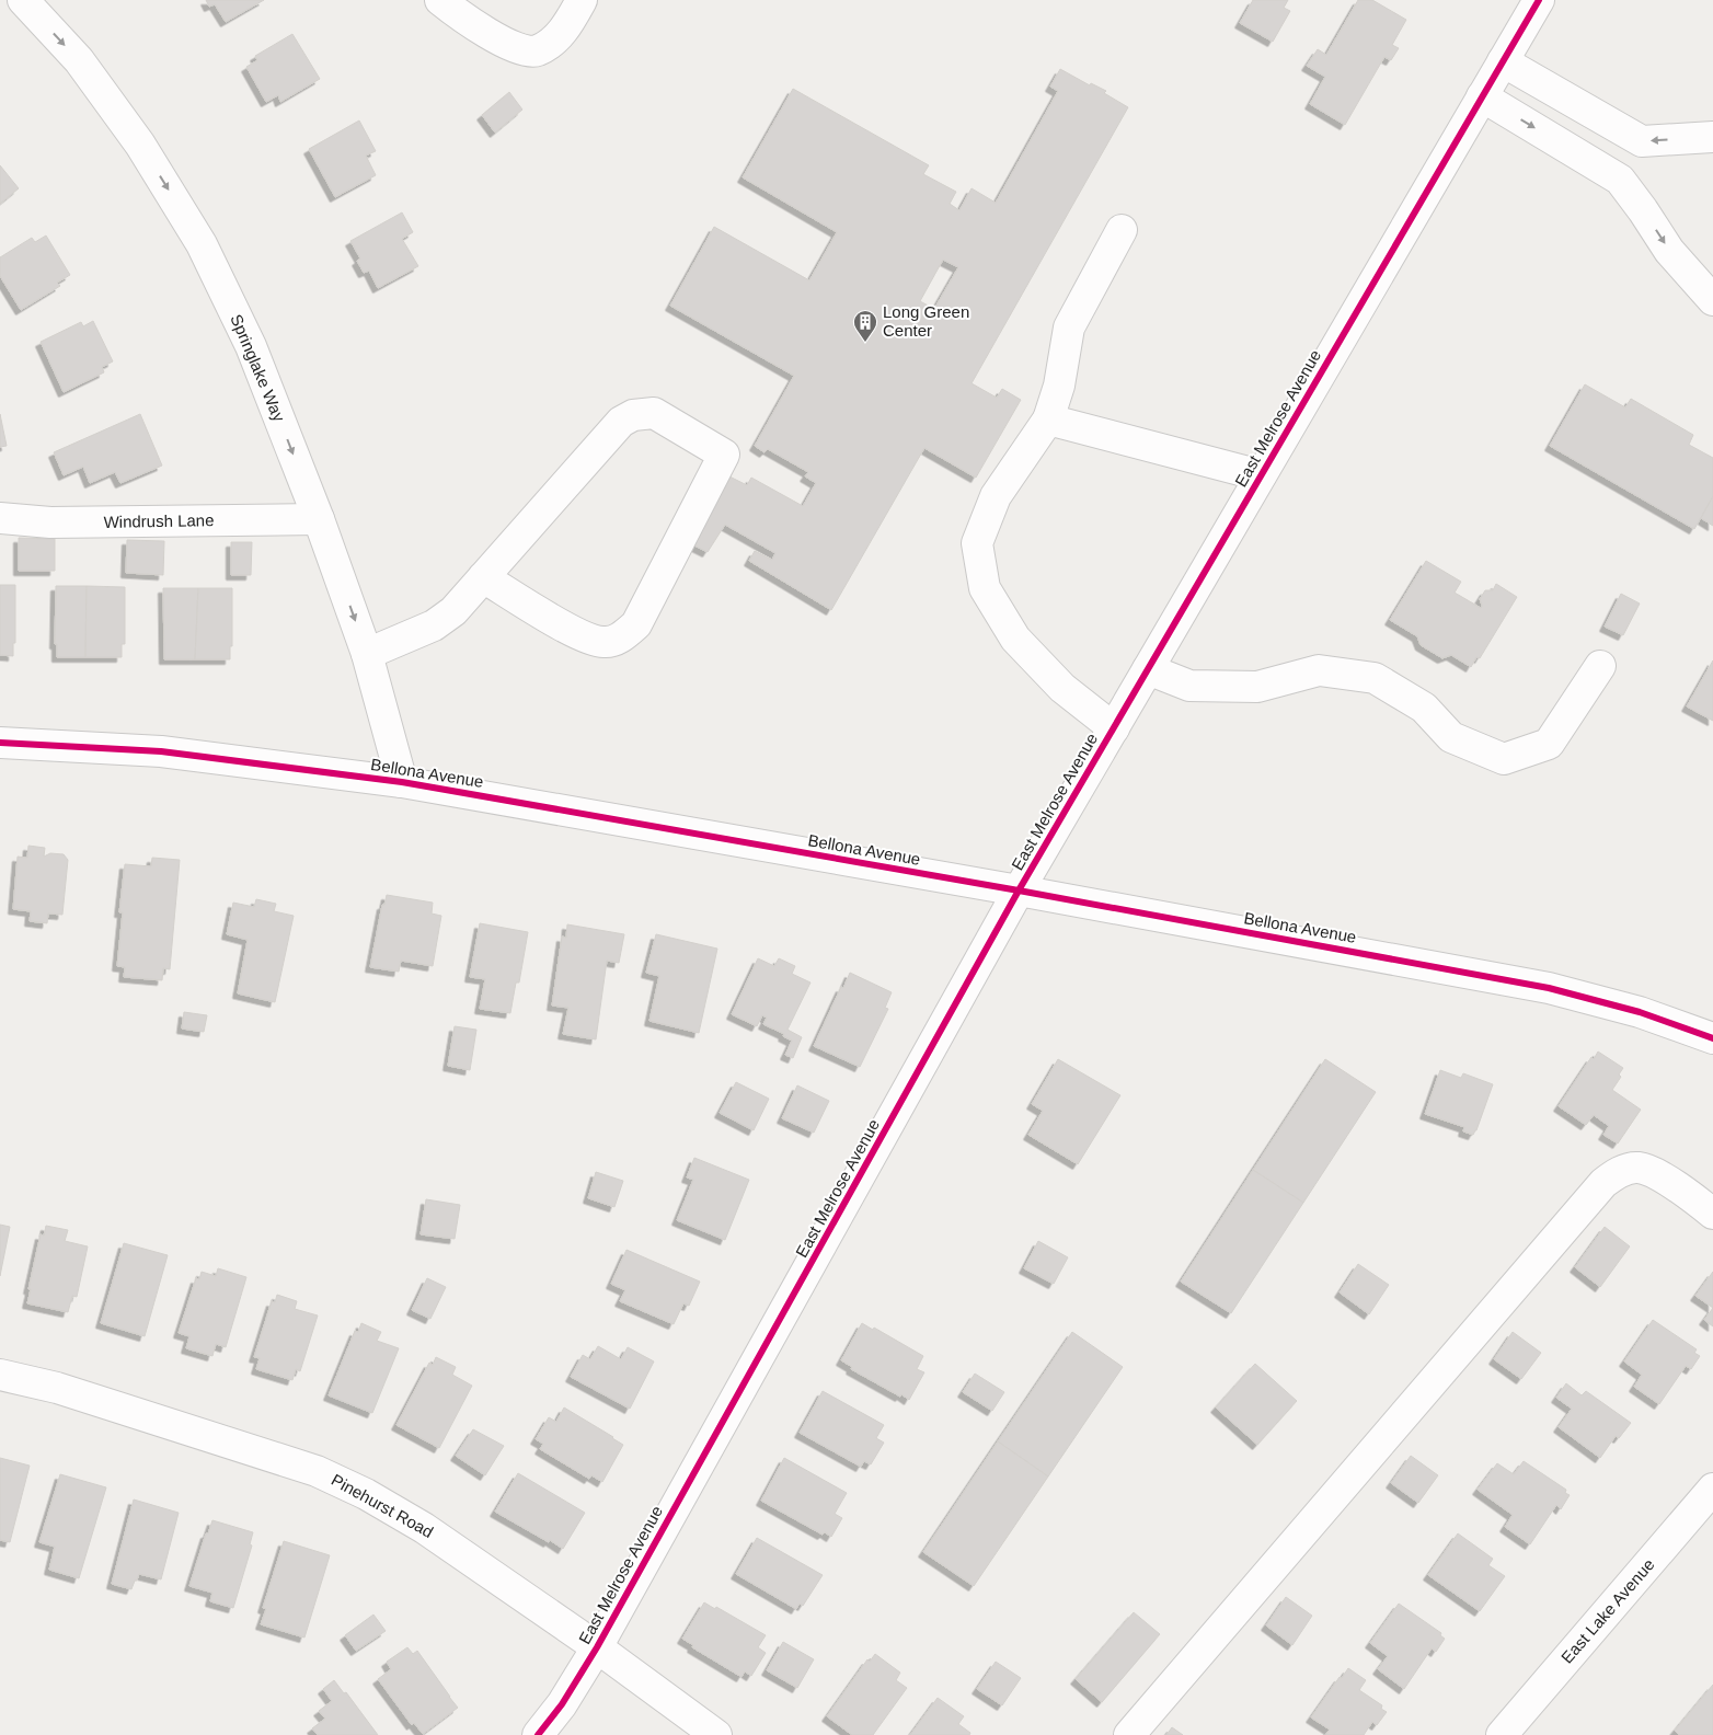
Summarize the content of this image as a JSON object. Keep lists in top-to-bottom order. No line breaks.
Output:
{"streets":{"street":["Springlake Way","East Melrose Avenue","Windrush Lane","Bellona Avenue","Pinehurst Road","East Lake Avenue"]},"crossings":[["Springlake Way","Windrush Lane"],["Springlake Way","Bellona Avenue"],["East Melrose Avenue","Bellona Avenue"],["East Melrose Avenue","Pinehurst Road"]],"one_way":["Springlake Way"],"places":{"building":["Long Green Center"]}}
